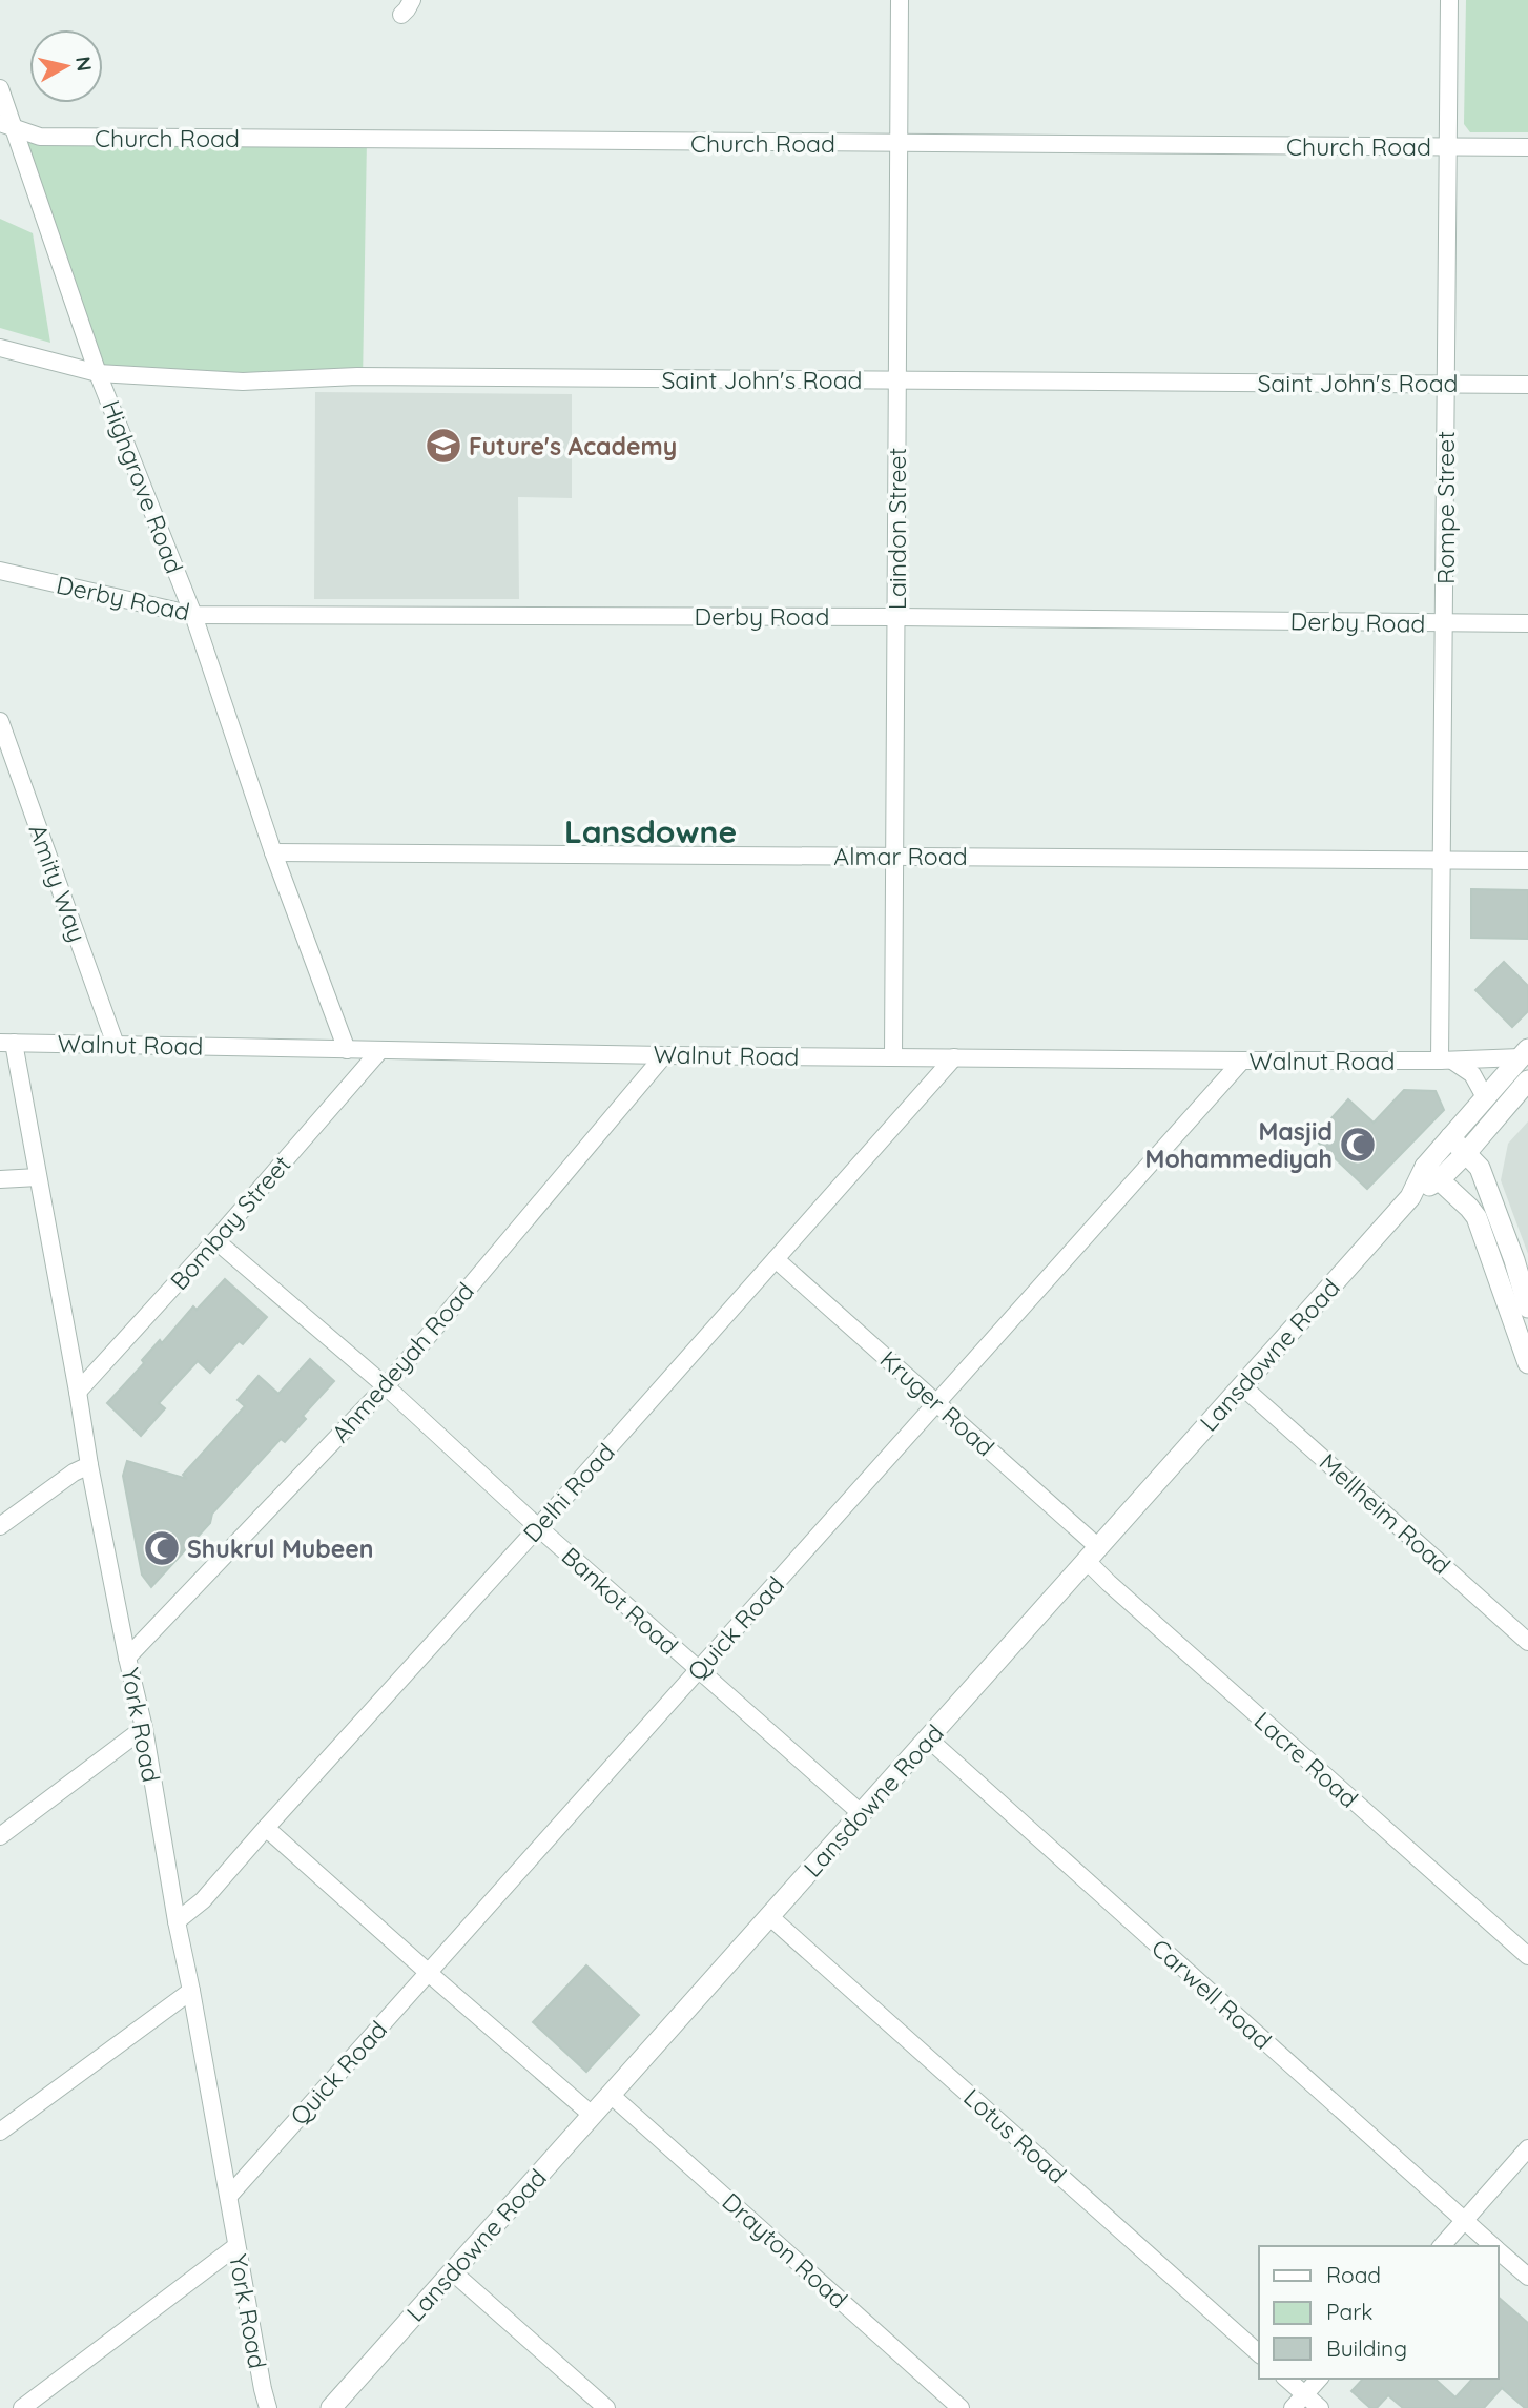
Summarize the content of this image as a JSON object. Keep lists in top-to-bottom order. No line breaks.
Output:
{"streets":{"street":["Church Road","Saint John's Road","Highgrove Road","Rompe Street","Laindon Street","Derby Road","Almar Road","Amity Way","Walnut Road","Bombay Street","Lansdowne Road","Ahmedeyah Road","Kruger Road","Delhi Road","Mellheim Road","Bankot Road","Quick Road","York Road","Lacre Road","Carwell Road","Lotus Road","Drayton Road"]},"crossings":[["Church Road","Highgrove Road"],["Church Road","Rompe Street"],["Church Road","Laindon Street"],["Saint John's Road","Highgrove Road"],["Saint John's Road","Rompe Street"],["Saint John's Road","Laindon Street"],["Highgrove Road","Derby Road"],["Highgrove Road","Almar Road"],["Highgrove Road","Walnut Road"],["Rompe Street","Derby Road"],["Rompe Street","Almar Road"],["Rompe Street","Walnut Road"],["Laindon Street","Derby Road"],["Laindon Street","Almar Road"],["Laindon Street","Walnut Road"],["Amity Way","Walnut Road"],["Walnut Road","Bombay Street"],["Walnut Road","Lansdowne Road"],["Walnut Road","Ahmedeyah Road"],["Walnut Road","Delhi Road"],["Walnut Road","Quick Road"],["Walnut Road","York Road"],["Bombay Street","Bankot Road"],["Bombay Street","York Road"],["Lansdowne Road","Kruger Road"],["Lansdowne Road","Mellheim Road"],["Lansdowne Road","Bankot Road"],["Lansdowne Road","Lacre Road"],["Lansdowne Road","Carwell Road"],["Lansdowne Road","Lotus Road"],["Lansdowne Road","Drayton Road"],["Ahmedeyah Road","Bankot Road"],["Ahmedeyah Road","York Road"],["Kruger Road","Delhi Road"],["Kruger Road","Quick Road"],["Kruger Road","Lacre Road"],["Delhi Road","Bankot Road"],["Delhi Road","York Road"],["Bankot Road","Quick Road"],["Quick Road","York Road"]],"districts":["Lansdowne"],"places":{"school or university":["Future's Academy"],"mosque":["Masjid Mohammediyah","Shukrul Mubeen"]},"legend":["Road","Park","Building"],"north":"right"}
